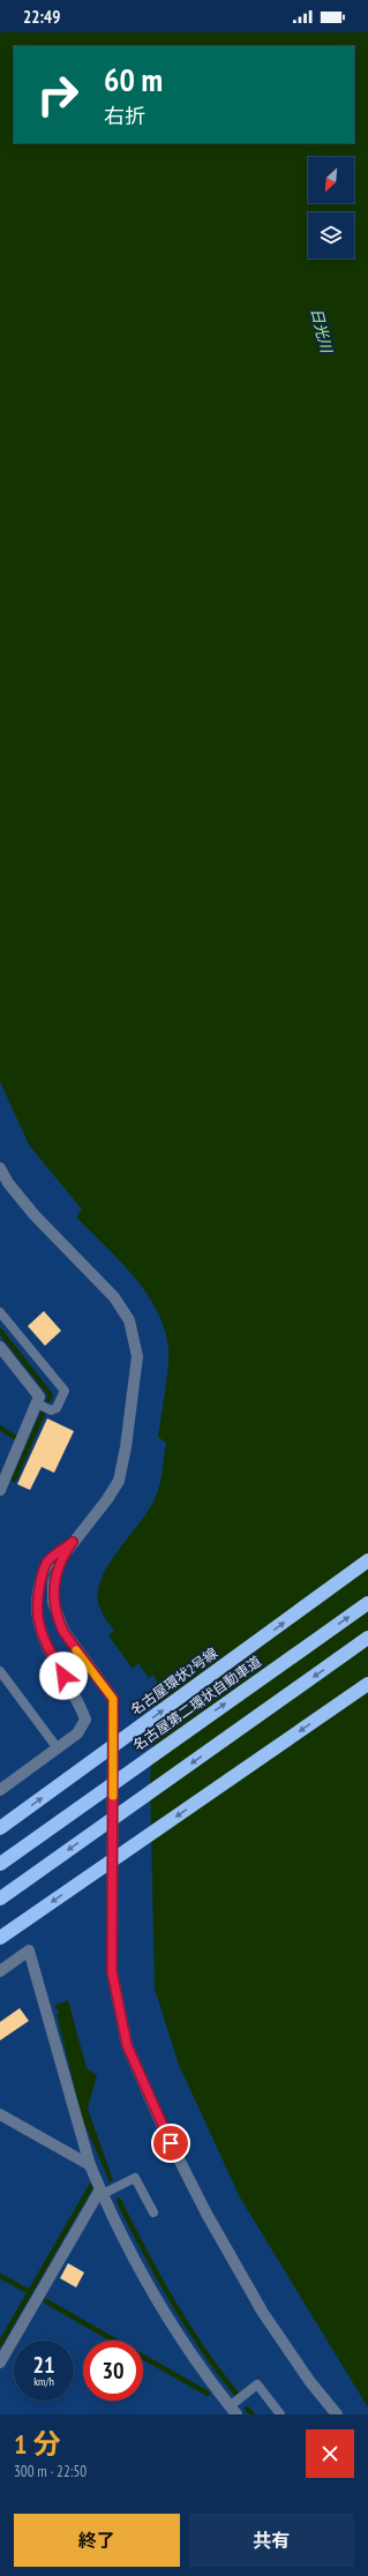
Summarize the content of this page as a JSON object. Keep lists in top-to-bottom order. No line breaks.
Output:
{"streets":{"highway":["名古屋環状2号線","名古屋第二環状自動車道"]},"water":["日光川"],"north":"bottom left","page":{"status":"22:49","turn":["60 m","右折"],"speed":"21 km/h","limit":"30","heading":["1 分","300 m · 22:50"],"buttons":["終了","共有"]}}
